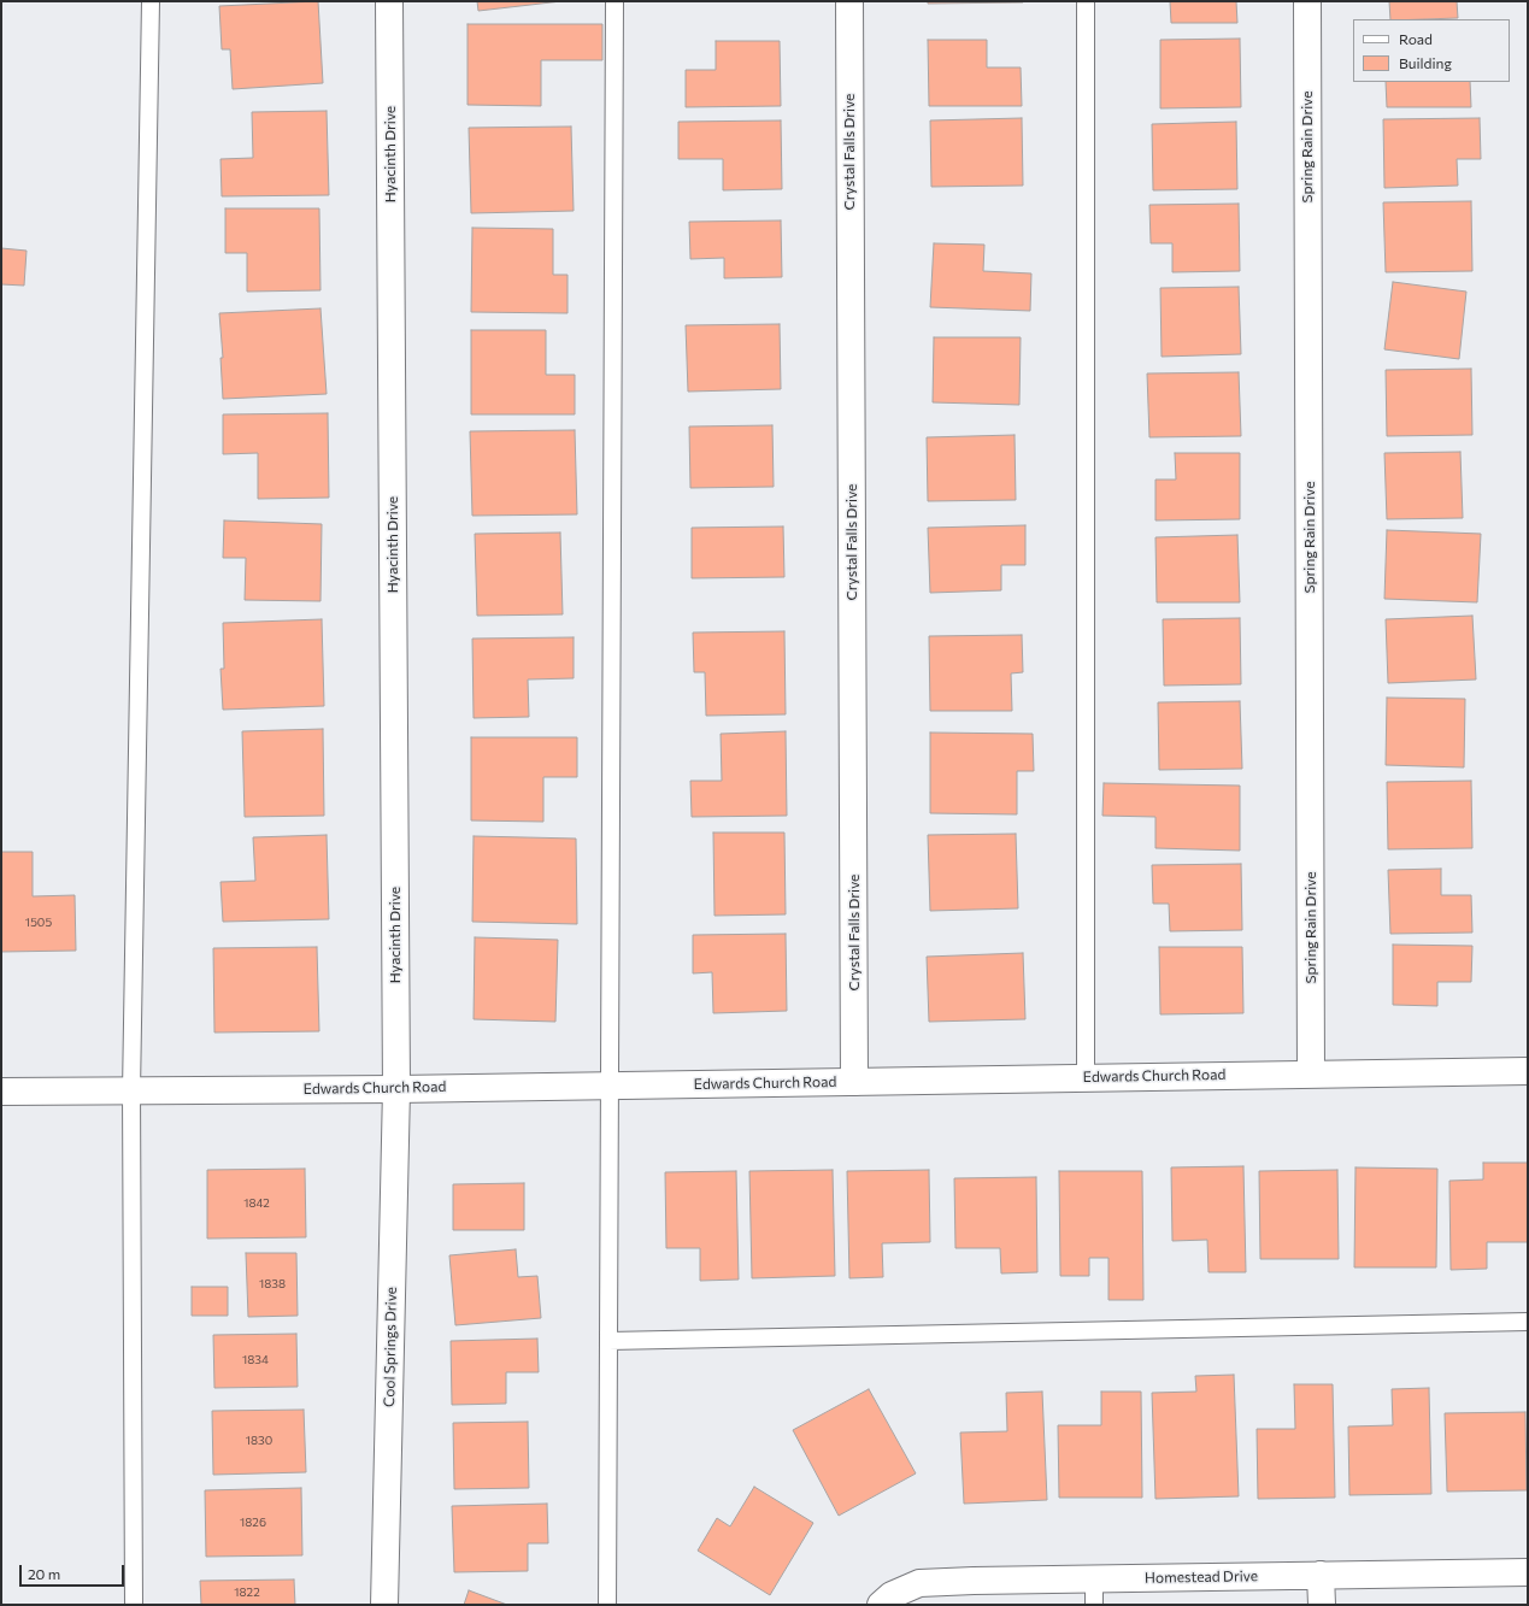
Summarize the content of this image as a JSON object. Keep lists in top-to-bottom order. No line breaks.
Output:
{"streets":{"street":["Spring Rain Drive","Crystal Falls Drive","Hyacinth Drive","Edwards Church Road","Cool Springs Drive","Homestead Drive"]},"crossings":[["Spring Rain Drive","Edwards Church Road"],["Crystal Falls Drive","Edwards Church Road"],["Hyacinth Drive","Edwards Church Road"],["Hyacinth Drive","Cool Springs Drive"],["Edwards Church Road","Cool Springs Drive"]],"house_numbers":["1505","1842","1838","1834","1830","1826","1822"],"legend":["Road","Building"],"scale_bar":"20 m"}
